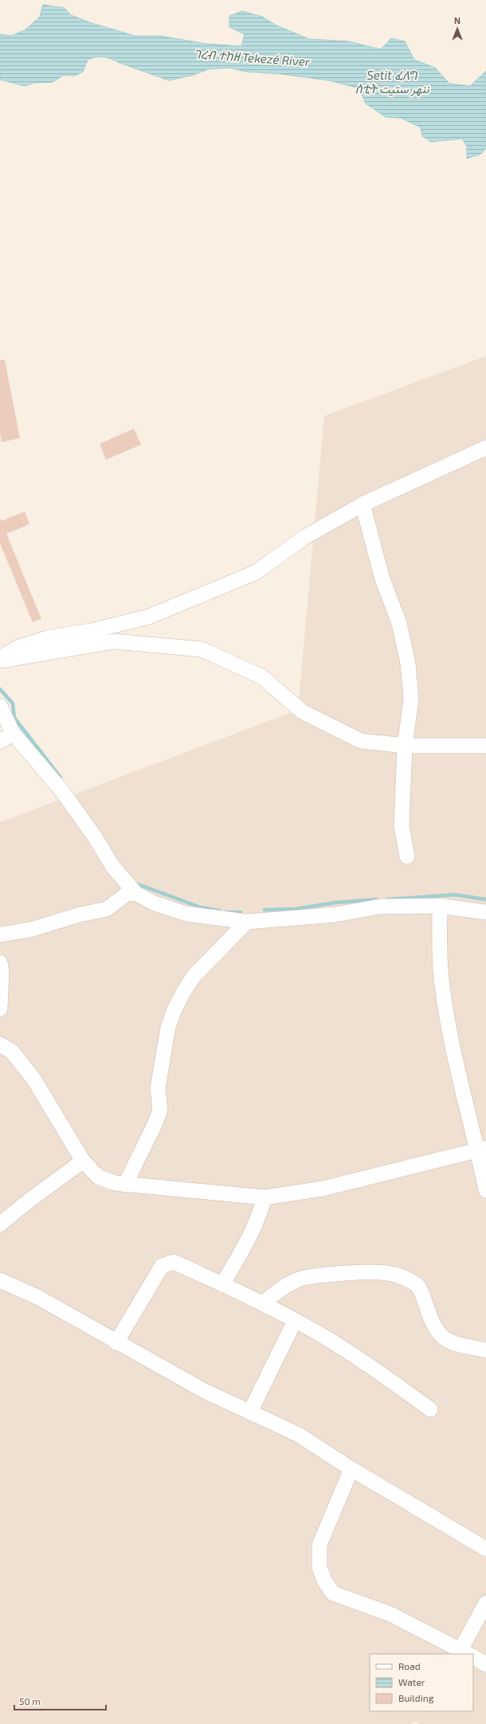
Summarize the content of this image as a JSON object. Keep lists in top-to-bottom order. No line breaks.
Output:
{"water":["ገረብ ተከዘ Tekezé River","Setit ፈለግ ሰቲት ننهر ستيت"],"legend":["Road","Water","Building"],"scale_bar":"50 m","north":"top"}
